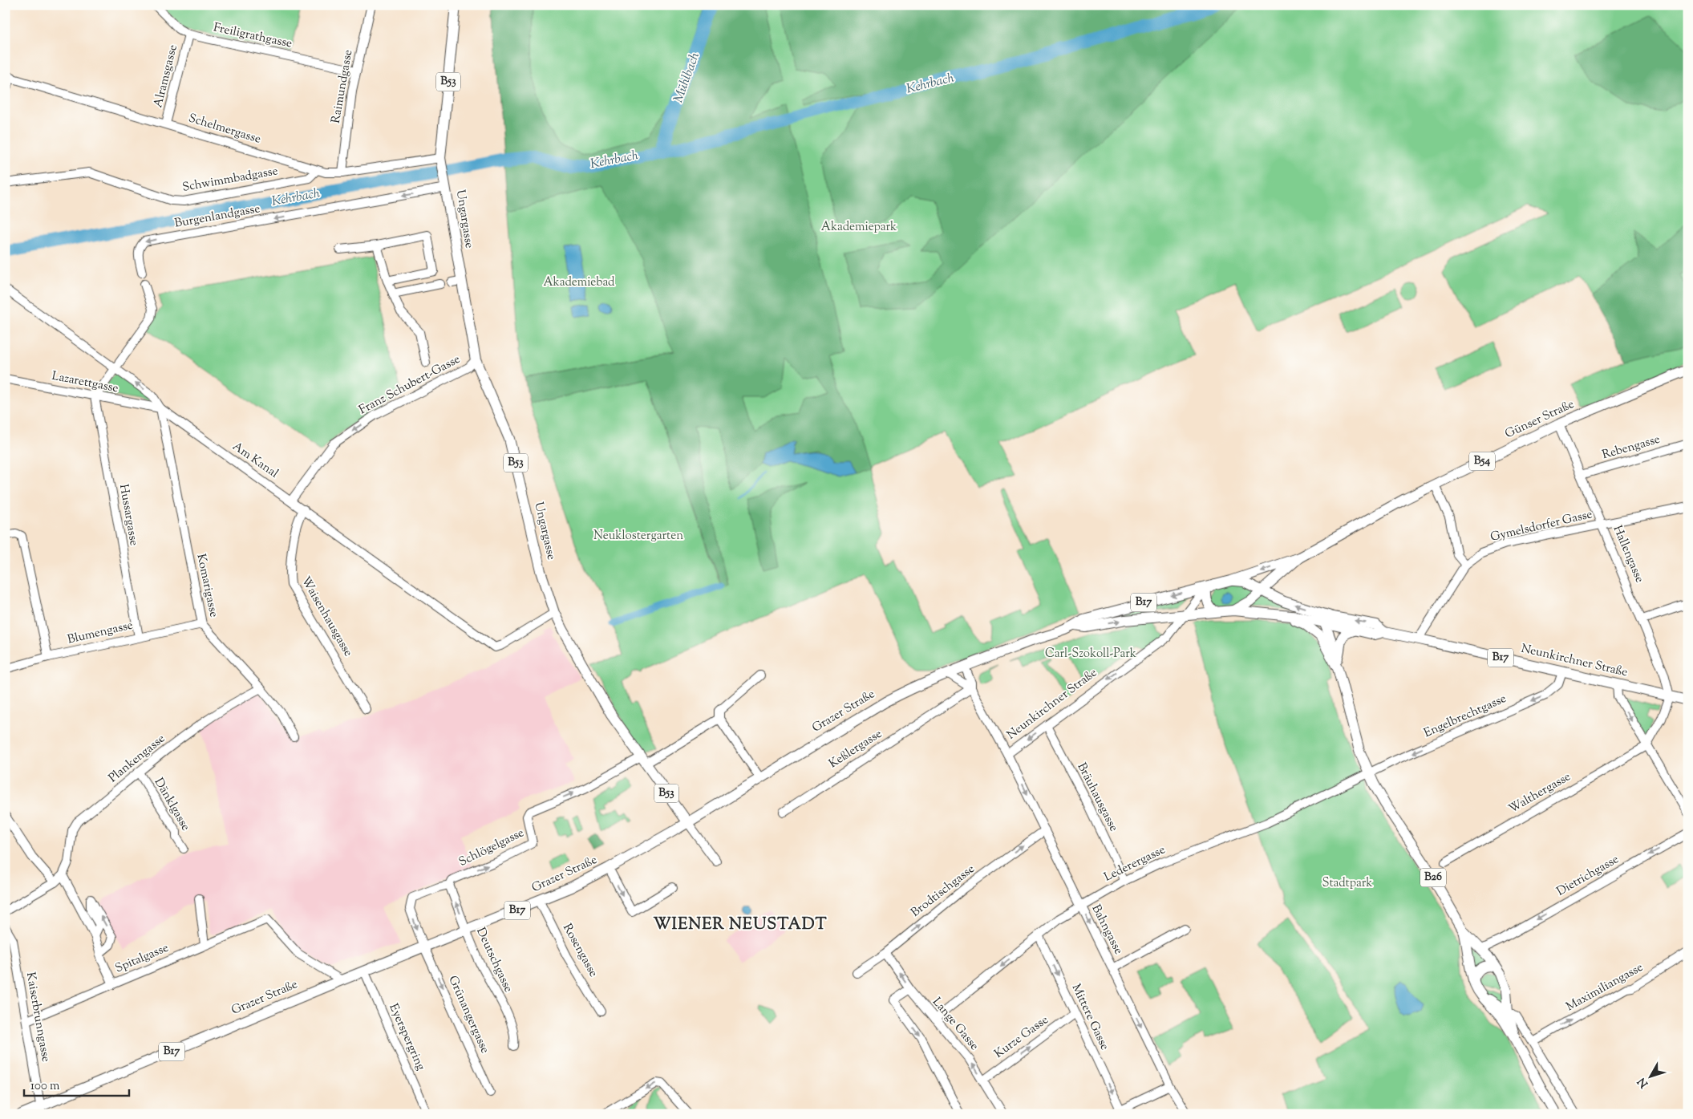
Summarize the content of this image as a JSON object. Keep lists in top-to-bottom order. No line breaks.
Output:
{"streets":{"main road":["B53","Ungargasse","Günser Straße","B54","B17","Neunkirchner Straße","Grazer Straße","B26"],"street":["Freiligrathgasse","Alramsgasse","Raimundgasse","Schelmergasse","Schwimmbadgasse","Burgenlandgasse","Lazarettgasse","Franz Schubert-Gasse","Rebengasse","Am Kanal","Hussargasse","Gymelsdorfer Gasse","Hallengasse","Komarigasse","Waisenhausgasse","Blumengasse","Engelbrechtgasse","Keßlergasse","Plankengasse","Walthergasse","Bräuhausgasse","Dänklgasse","Schlögelgasse","Lederergasse","Dietrichgasse","Brodtischgasse","Bahngasse","Rosengasse","Spitalgasse","Deutschgasse","Maximiliangasse","Grünangergasse","Kaiserbrunngasse","Mittere Gasse","Lange Gasse","Eyerspergring","Kurze Gasse"]},"crossings":[["Freiligrathgasse","Alramsgasse"],["Freiligrathgasse","Raimundgasse"],["Alramsgasse","Schelmergasse"],["B53","Schelmergasse"],["B53","Ungargasse"],["Raimundgasse","Schelmergasse"],["Schelmergasse","Schwimmbadgasse"],["Schelmergasse","Ungargasse"],["Burgenlandgasse","Ungargasse"],["Ungargasse","Franz Schubert-Gasse"],["Ungargasse","Am Kanal"],["Ungargasse","Grazer Straße"],["Ungargasse","Schlögelgasse"],["Lazarettgasse","Am Kanal"],["Lazarettgasse","Hussargasse"],["Lazarettgasse","Komarigasse"],["Franz Schubert-Gasse","Am Kanal"],["Günser Straße","B54"],["Günser Straße","Hallengasse"],["Rebengasse","Hallengasse"],["Am Kanal","Komarigasse"],["Am Kanal","Waisenhausgasse"],["B54","B17"],["B54","Grazer Straße"],["Hussargasse","Blumengasse"],["Gymelsdorfer Gasse","Hallengasse"],["Gymelsdorfer Gasse","Neunkirchner Straße"],["Hallengasse","Neunkirchner Straße"],["Komarigasse","Blumengasse"],["Komarigasse","Plankengasse"],["B17","Grazer Straße"],["B17","B26"],["Neunkirchner Straße","Grazer Straße"],["Neunkirchner Straße","Engelbrechtgasse"],["Neunkirchner Straße","Bräuhausgasse"],["Neunkirchner Straße","B26"],["Neunkirchner Straße","Bahngasse"],["Grazer Straße","Schlögelgasse"],["Grazer Straße","Bahngasse"],["Grazer Straße","Rosengasse"],["Grazer Straße","Spitalgasse"],["Grazer Straße","Deutschgasse"],["Grazer Straße","Grünangergasse"],["Grazer Straße","Kaiserbrunngasse"],["Grazer Straße","Eyerspergring"],["Engelbrechtgasse","Lederergasse"],["Engelbrechtgasse","B26"],["Keßlergasse","Bahngasse"],["Plankengasse","Dänklgasse"],["Bräuhausgasse","Lederergasse"],["Schlögelgasse","Deutschgasse"],["Schlögelgasse","Grünangergasse"],["Lederergasse","B26"],["Lederergasse","Bahngasse"],["Lederergasse","Mittere Gasse"],["Lederergasse","Lange Gasse"],["Dietrichgasse","B26"],["Brodtischgasse","Bahngasse"],["Brodtischgasse","Lange Gasse"],["Spitalgasse","Kaiserbrunngasse"],["Mittere Gasse","Kurze Gasse"],["Lange Gasse","Kurze Gasse"]],"one_way":["Burgenlandgasse","Franz Schubert-Gasse","Engelbrechtgasse","Dietrichgasse","Brodtischgasse","Bahngasse","Maximiliangasse","Grünangergasse","Mittere Gasse","Lange Gasse","Kurze Gasse"],"districts":["WIENER NEUSTADT"],"water":["Mühlbach","Kehrbach"],"parks":["Akademiepark","Akademiebad","Neuklostergarten","Carl-Szokoll-Park","Stadtpark"],"scale_bar":"100 m","north":"bottom left"}
